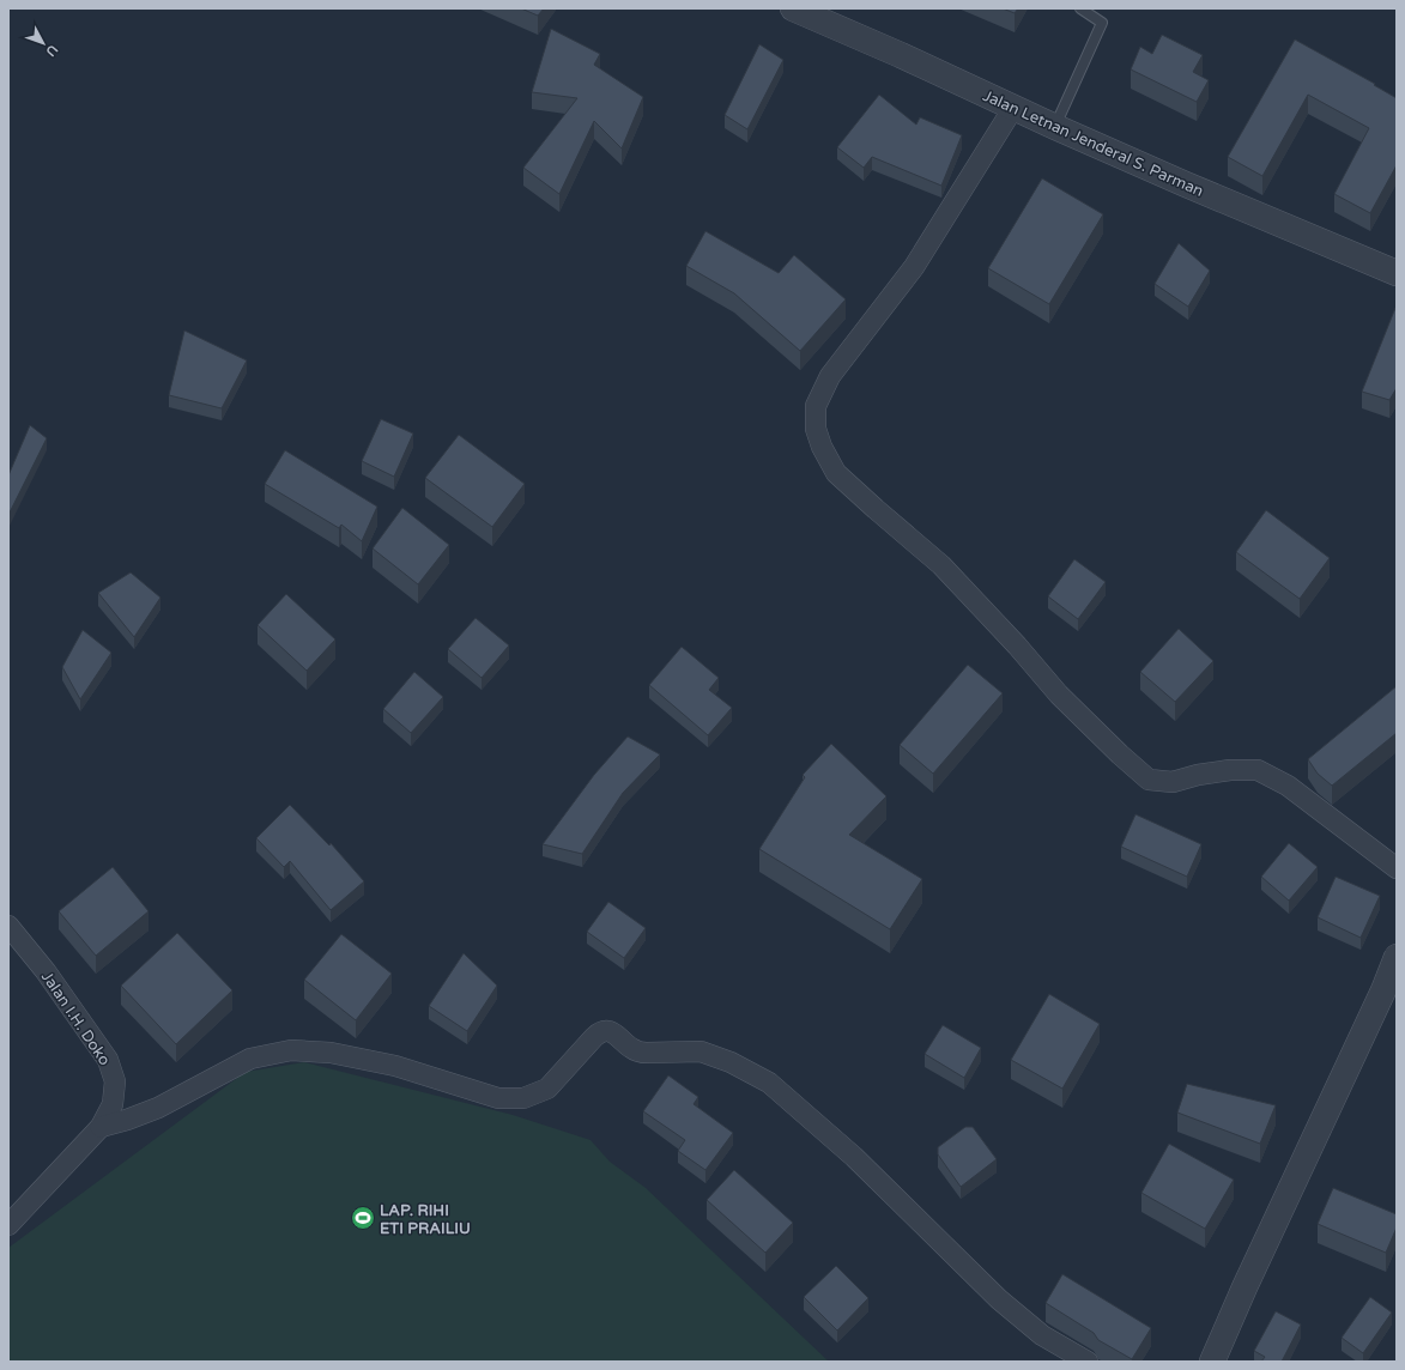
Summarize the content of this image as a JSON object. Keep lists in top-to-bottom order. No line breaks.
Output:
{"streets":{"street":["Jalan Letnan Jenderal S. Parman","Jalan I.H. Doko"]},"places":{"sports":["LAP. RIHI ETI PRAILIU"]},"north":"bottom right"}
